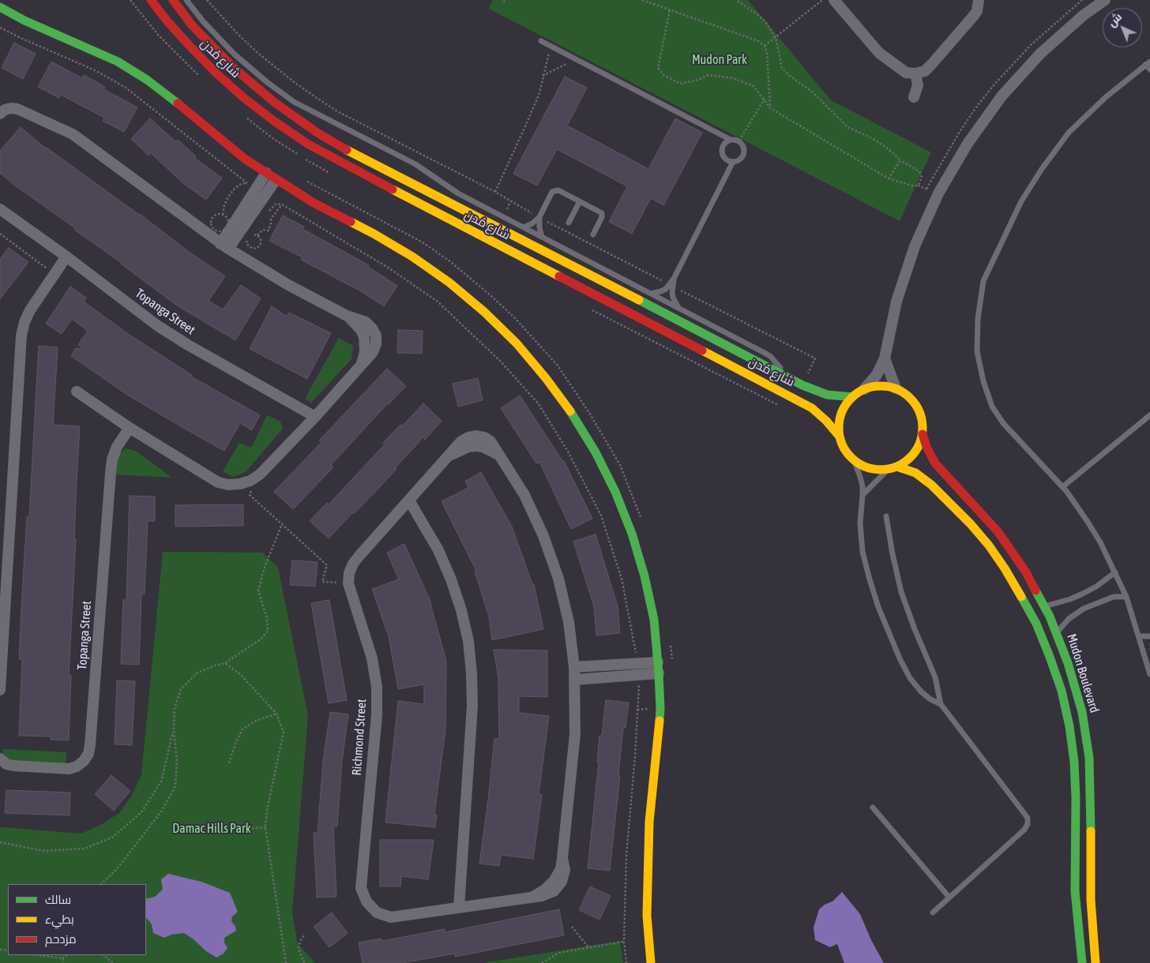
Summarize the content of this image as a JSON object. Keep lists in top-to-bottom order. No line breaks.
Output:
{"streets":{"street":["شارع مُدن","Topanga Street","Mudon Boulevard","Richmond Street"]},"crossings":[["شارع مُدن","Mudon Boulevard"]],"parks":["Mudon Park","Damac Hills Park"],"legend":["سالك","بطيء","مزدحم"],"north":"top left"}
